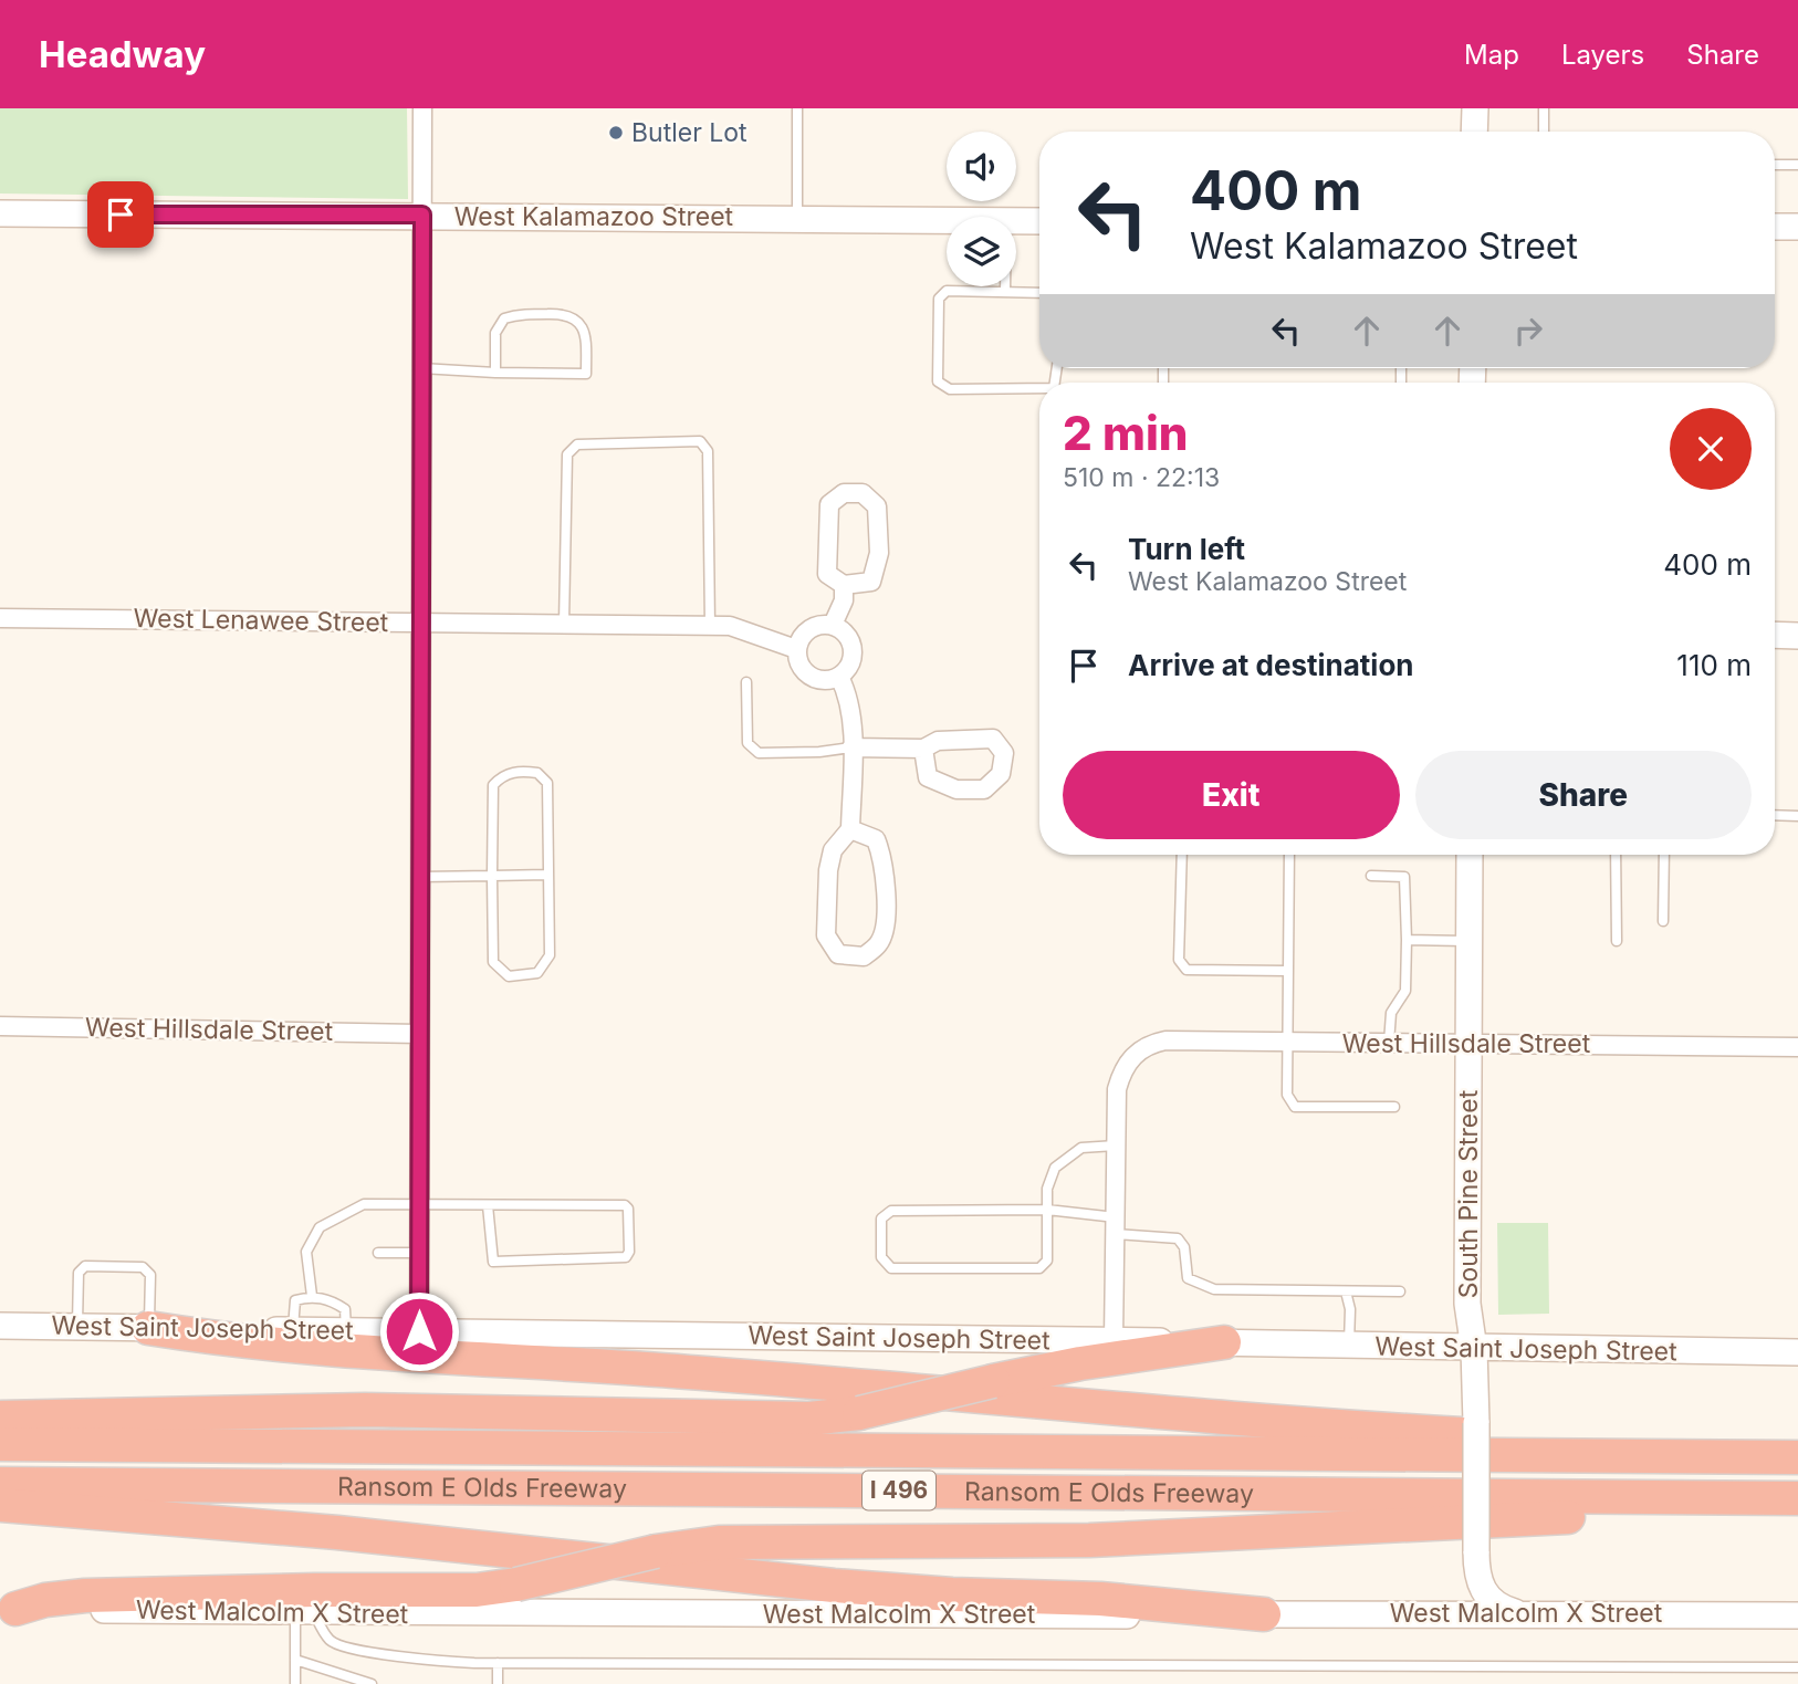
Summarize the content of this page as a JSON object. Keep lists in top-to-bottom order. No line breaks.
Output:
{"streets":{"highway":["Ransom E Olds Freeway","I 496"],"main road":["West Kalamazoo Street","South Pine Street","West Saint Joseph Street","West Malcolm X Street"],"street":["West Lenawee Street","West Hillsdale Street"]},"crossings":[["West Hillsdale Street","South Pine Street"],["South Pine Street","West Saint Joseph Street"],["South Pine Street","West Malcolm X Street"]],"places":["Butler Lot"],"page":{"header":"Headway","nav":["Map","Layers","Share"],"turn":["400 m","West Kalamazoo Street"],"heading":["2 min","510 m · 22:13"],"list":[{"name":"Turn left","note":"West Kalamazoo Street","value":"400 m"},{"name":"Arrive at destination","value":"110 m"}],"buttons":["Exit","Share"]}}
